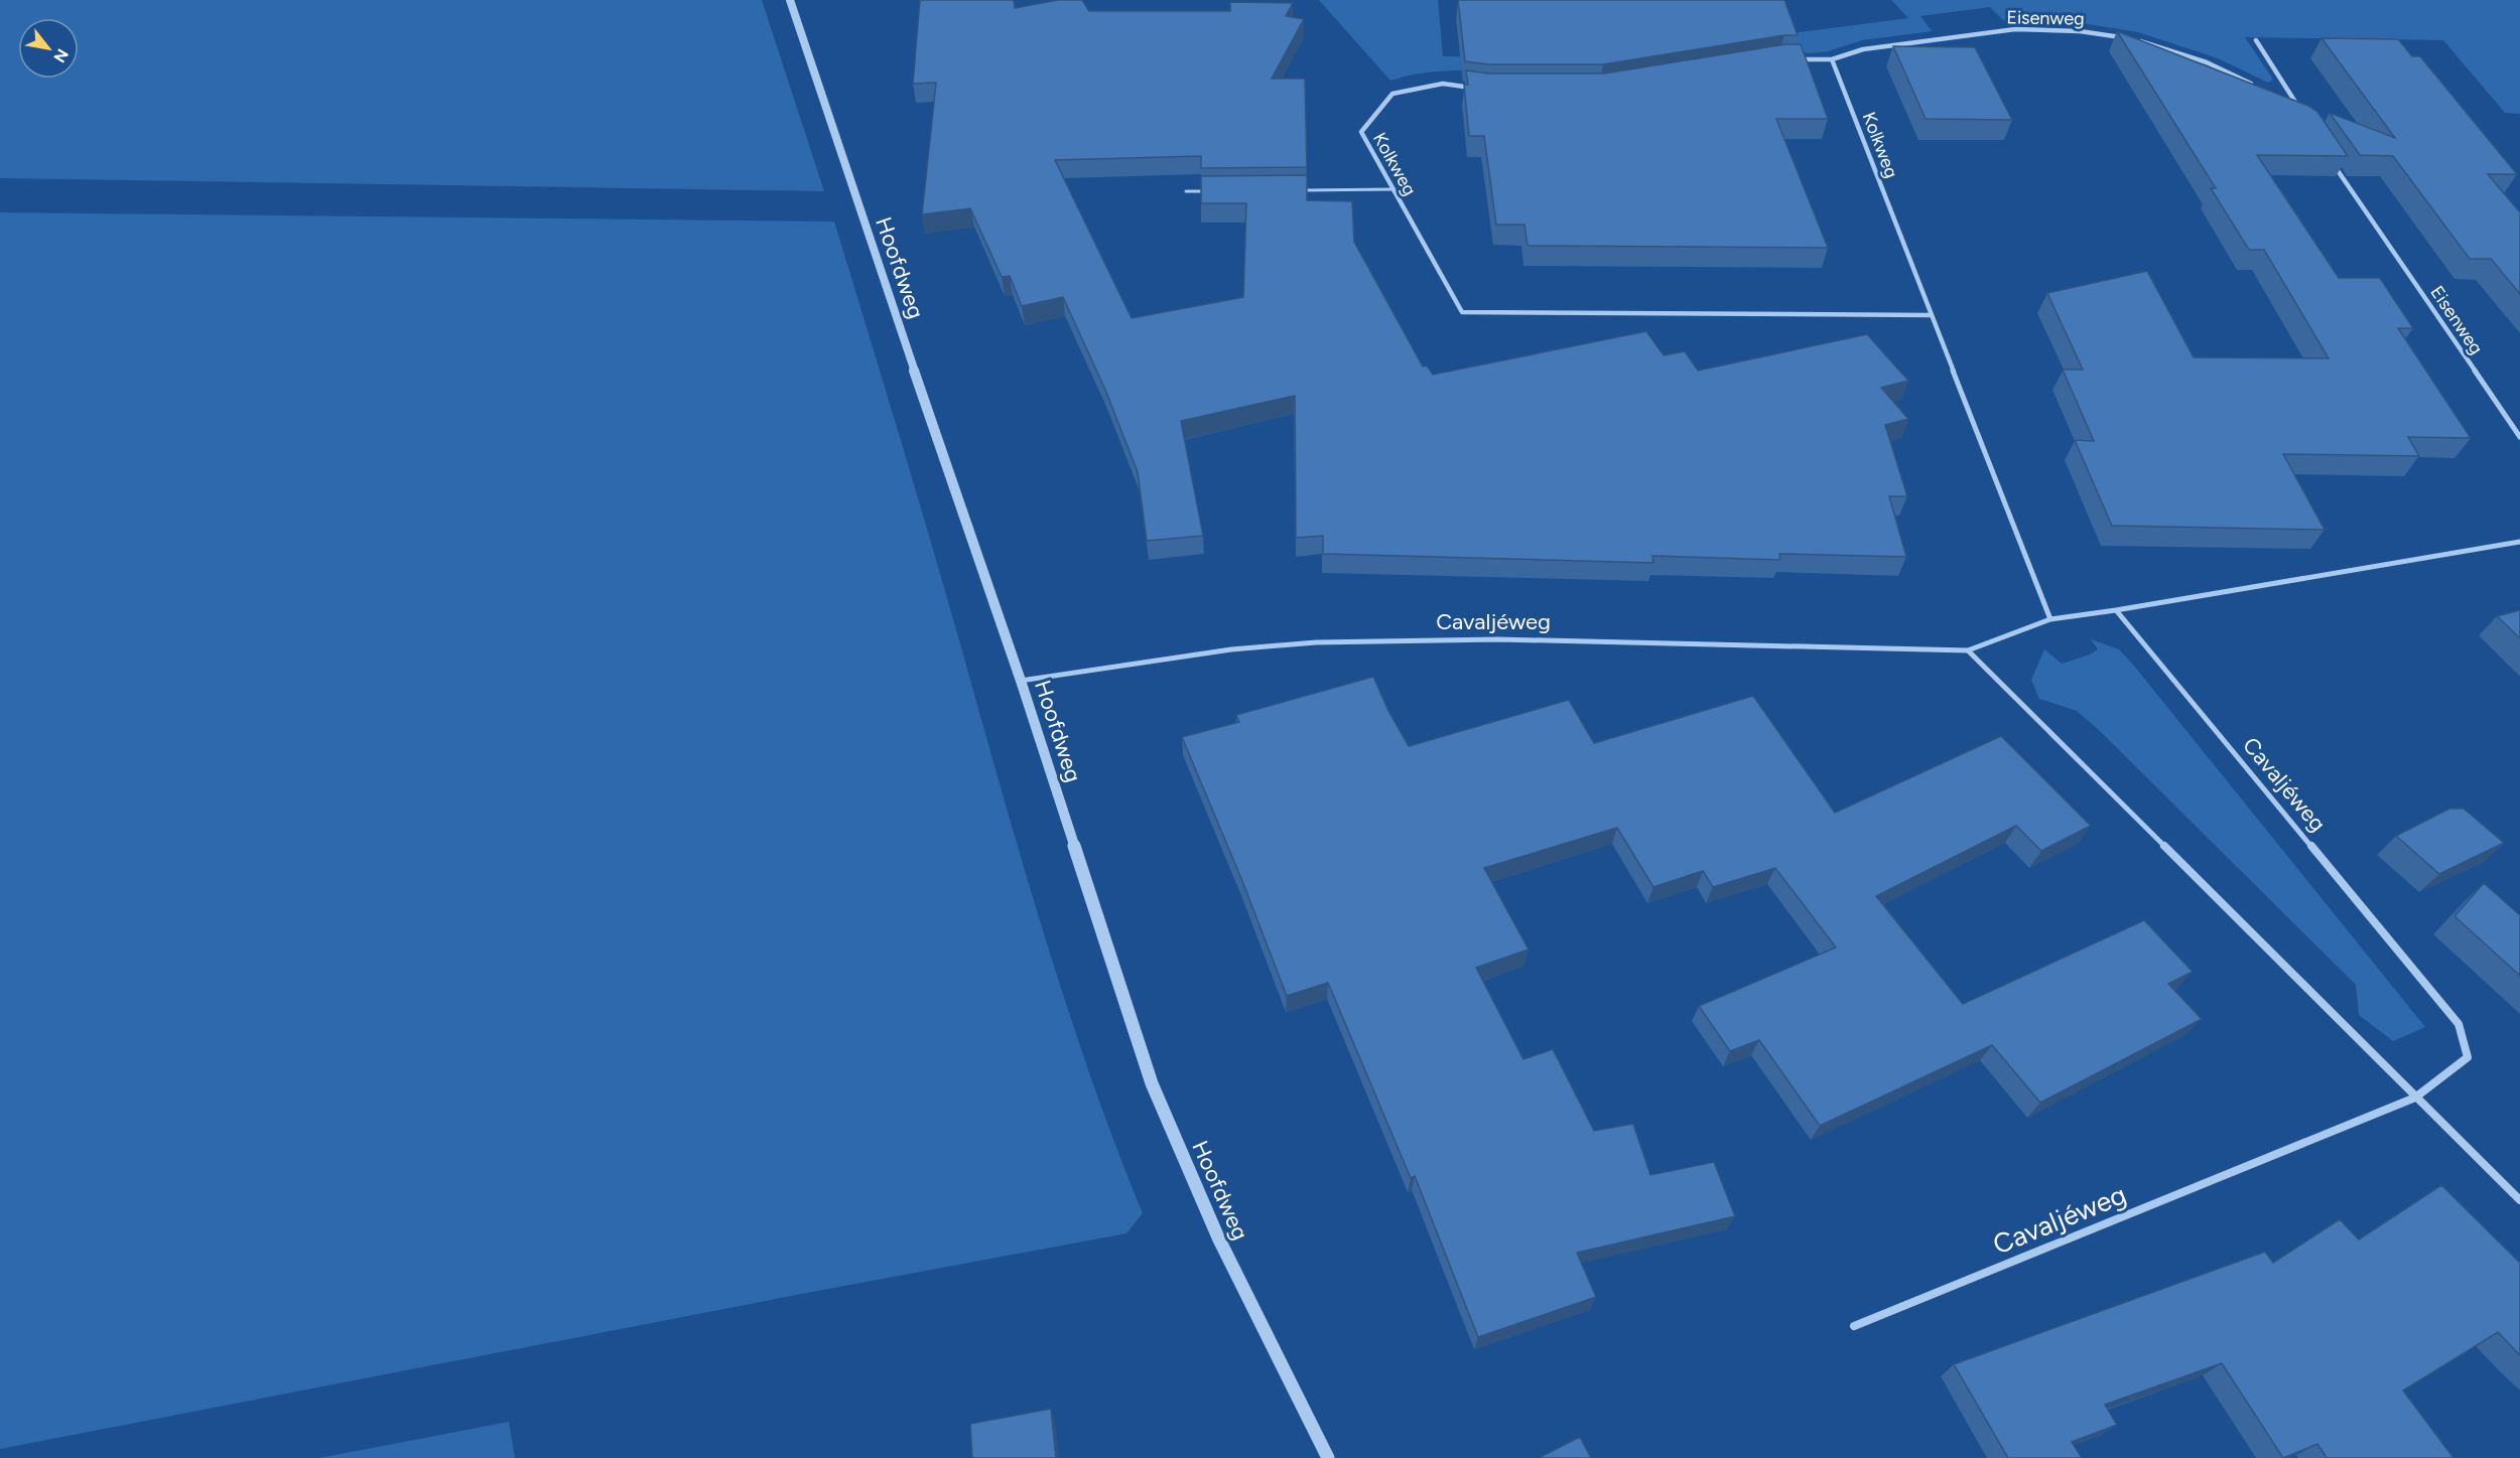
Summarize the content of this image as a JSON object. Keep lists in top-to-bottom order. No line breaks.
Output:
{"streets":{"street":["Eisenweg","Kolkweg","Hoofdweg","Cavaljéweg"]},"crossings":[["Eisenweg","Kolkweg"],["Kolkweg","Cavaljéweg"],["Hoofdweg","Cavaljéweg"]],"north":"bottom right"}
